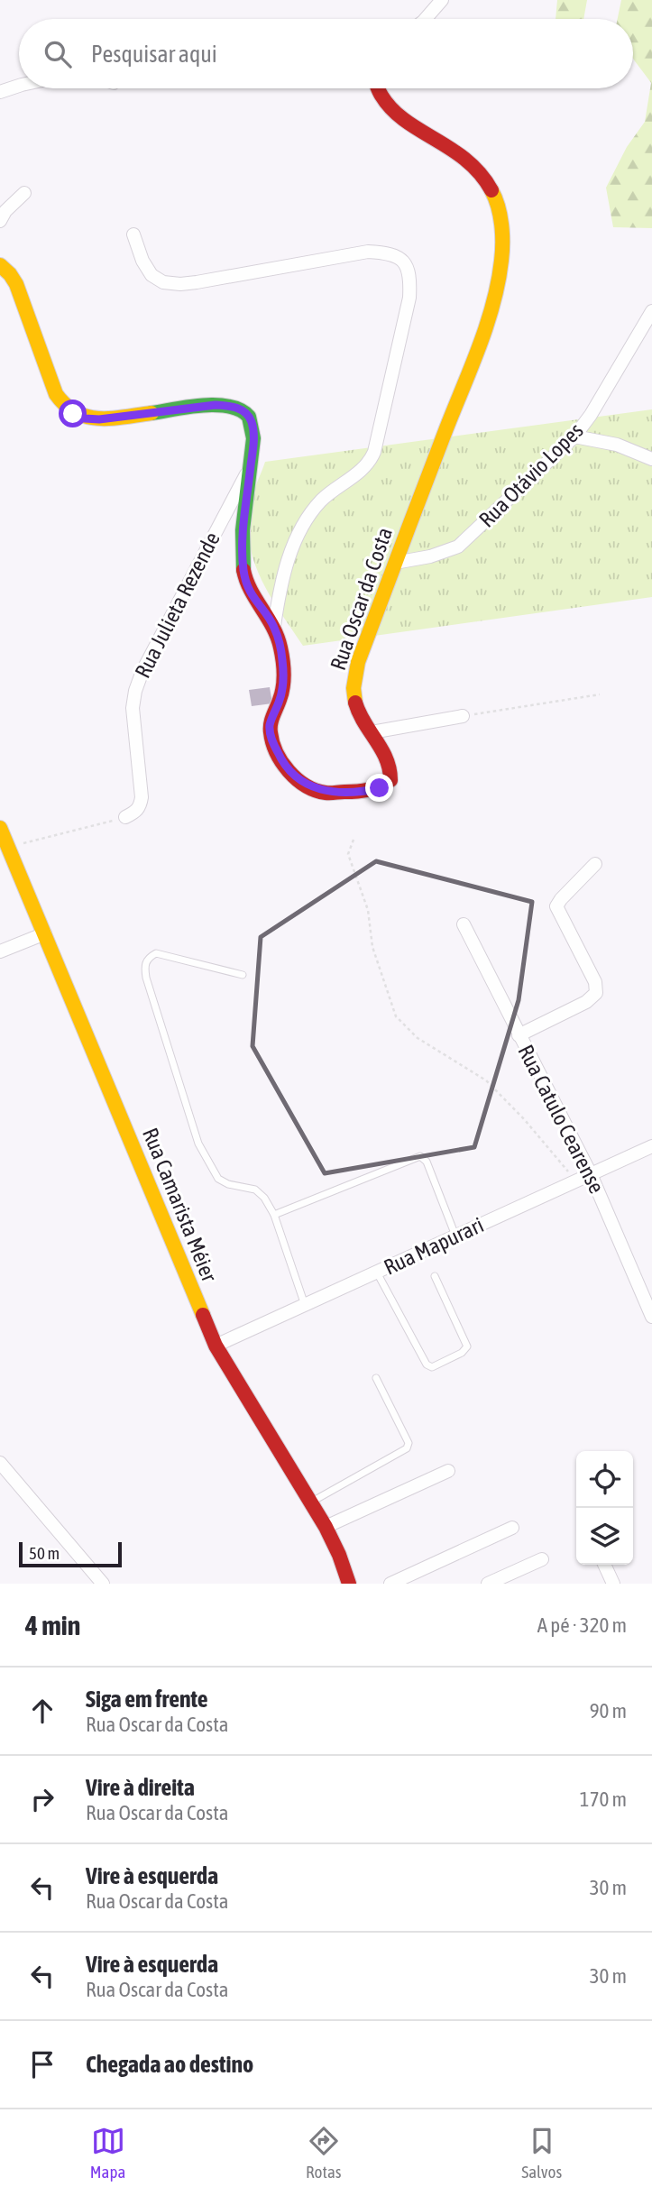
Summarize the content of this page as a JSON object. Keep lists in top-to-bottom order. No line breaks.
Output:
{"streets":{"street":["Rua Otávio Lopes","Rua Oscar da Costa","Rua Julieta Rezende","Rua Catulo Cearense","Rua Camarista Méier","Rua Mapurari"]},"crossings":[["Rua Otávio Lopes","Rua Oscar da Costa"],["Rua Oscar da Costa","Rua Julieta Rezende"],["Rua Catulo Cearense","Rua Mapurari"],["Rua Camarista Méier","Rua Mapurari"]],"scale_bar":"50 m","page":{"search":"Pesquisar aqui","scale":"50 m","heading":["4 min","A pé · 320 m"],"list":[["Siga em frente","Rua Oscar da Costa","90 m"],["Vire à direita","Rua Oscar da Costa","170 m"],["Vire à esquerda","Rua Oscar da Costa","30 m"],["Vire à esquerda","Rua Oscar da Costa","30 m"],"Chegada ao destino"],"nav":["Mapa","Rotas","Salvos"]}}
